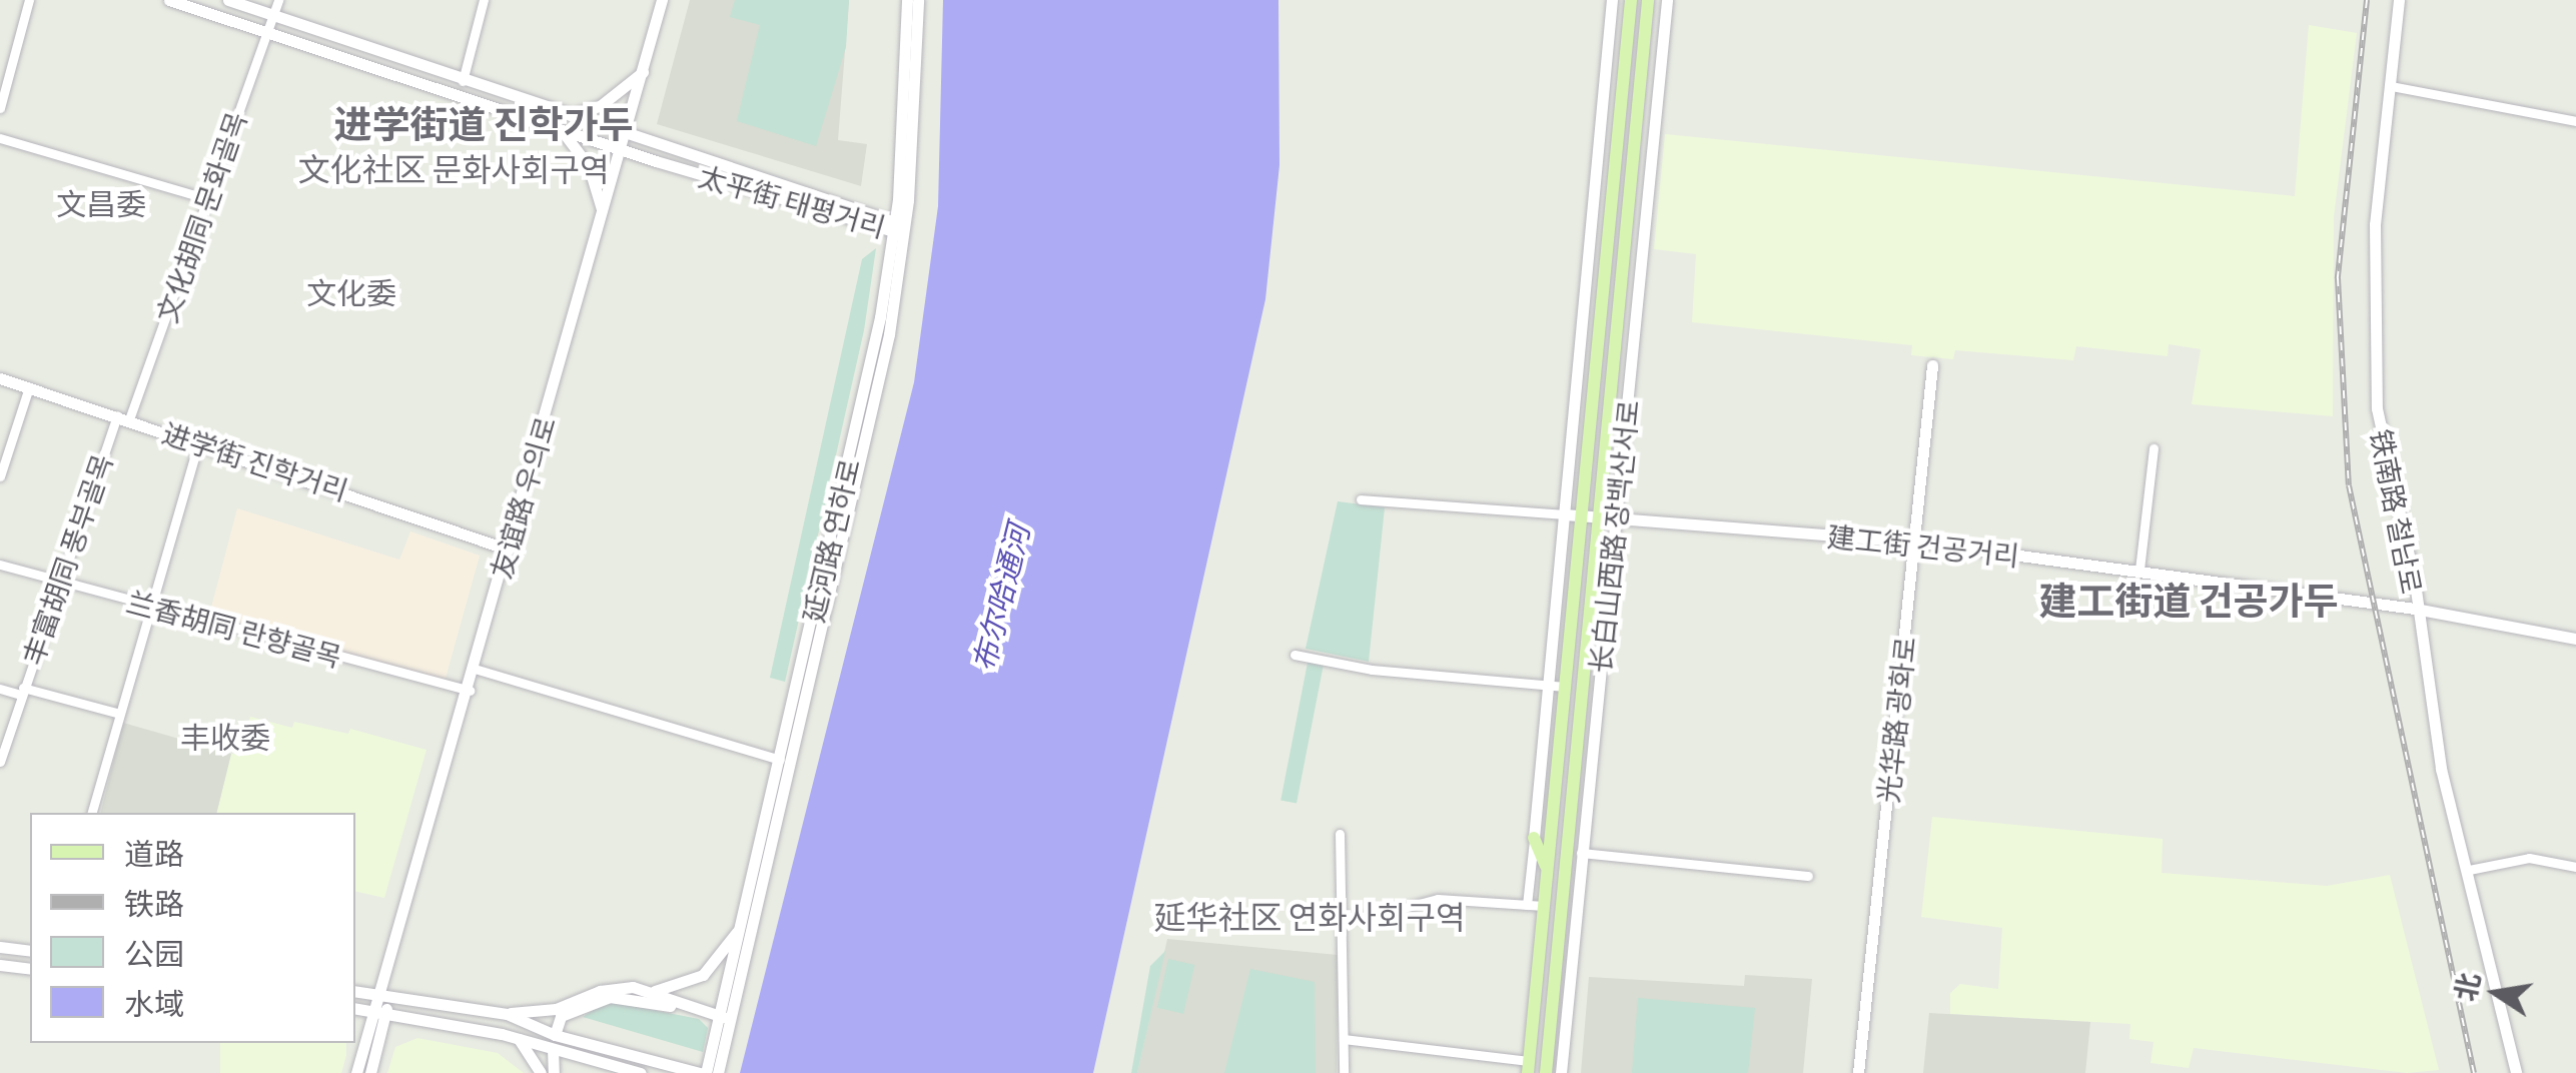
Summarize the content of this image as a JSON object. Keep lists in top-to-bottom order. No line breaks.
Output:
{"streets":{"main road":["太平街 태평거리","进学街 진학거리","友谊路 우의로","铁南路 철남로","长白山西路 장백산서로","延河路 연하로","建工街 건공거리","光华路 광화로"],"street":["文化胡同 문화골목","丰富胡同 풍부골목","兰香胡同 란향골목"]},"crossings":[["太平街 태평거리","文化胡同 문화골목"],["太平街 태평거리","友谊路 우의로"],["太平街 태평거리","延河路 연하로"],["文化胡同 문화골목","进学街 진학거리"],["文化胡同 문화골목","丰富胡同 풍부골목"],["进学街 진학거리","友谊路 우의로"],["进学街 진학거리","丰富胡同 풍부골목"],["友谊路 우의로","兰香胡同 란향골목"],["铁南路 철남로","建工街 건공거리"],["长白山西路 장백산서로","建工街 건공거리"],["建工街 건공거리","光华路 광화로"],["丰富胡同 풍부골목","兰香胡同 란향골목"]],"districts":["进学街道 진학가두","文化社区 문화사회구역","文昌委","文化委","建工街道 건공가두","丰收委","延华社区 연화사회구역"],"water":["布尔哈通河"],"legend":["道路","铁路","公园","水域"],"north":"left"}
